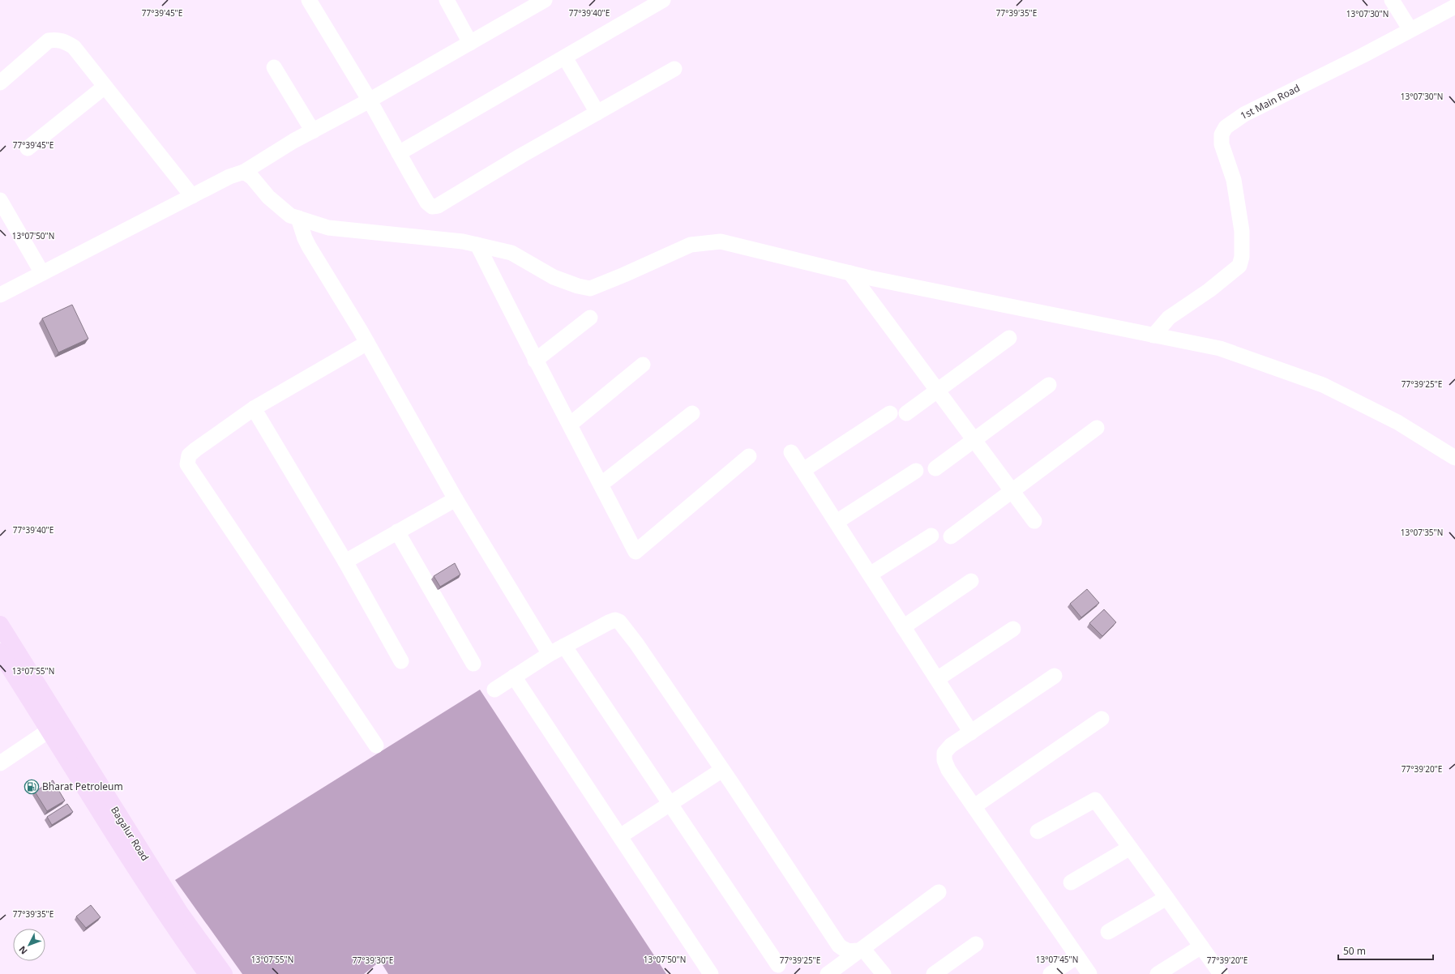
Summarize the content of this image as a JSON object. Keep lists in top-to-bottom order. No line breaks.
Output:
{"streets":{"main road":["Bagalur Road"],"street":["1st Main Road"]},"places":{"fuel station":["Bharat Petroleum"]},"scale_bar":"50 m","north":"bottom left","coordinates":["77°39'45\"E","77°39'40\"E","77°39'35\"E","13°07'30\"N","13°07'50\"N","77°39'25\"E","13°07'35\"N","13°07'55\"N","77°39'20\"E","13°07'45\"N","77°39'30\"E"]}
